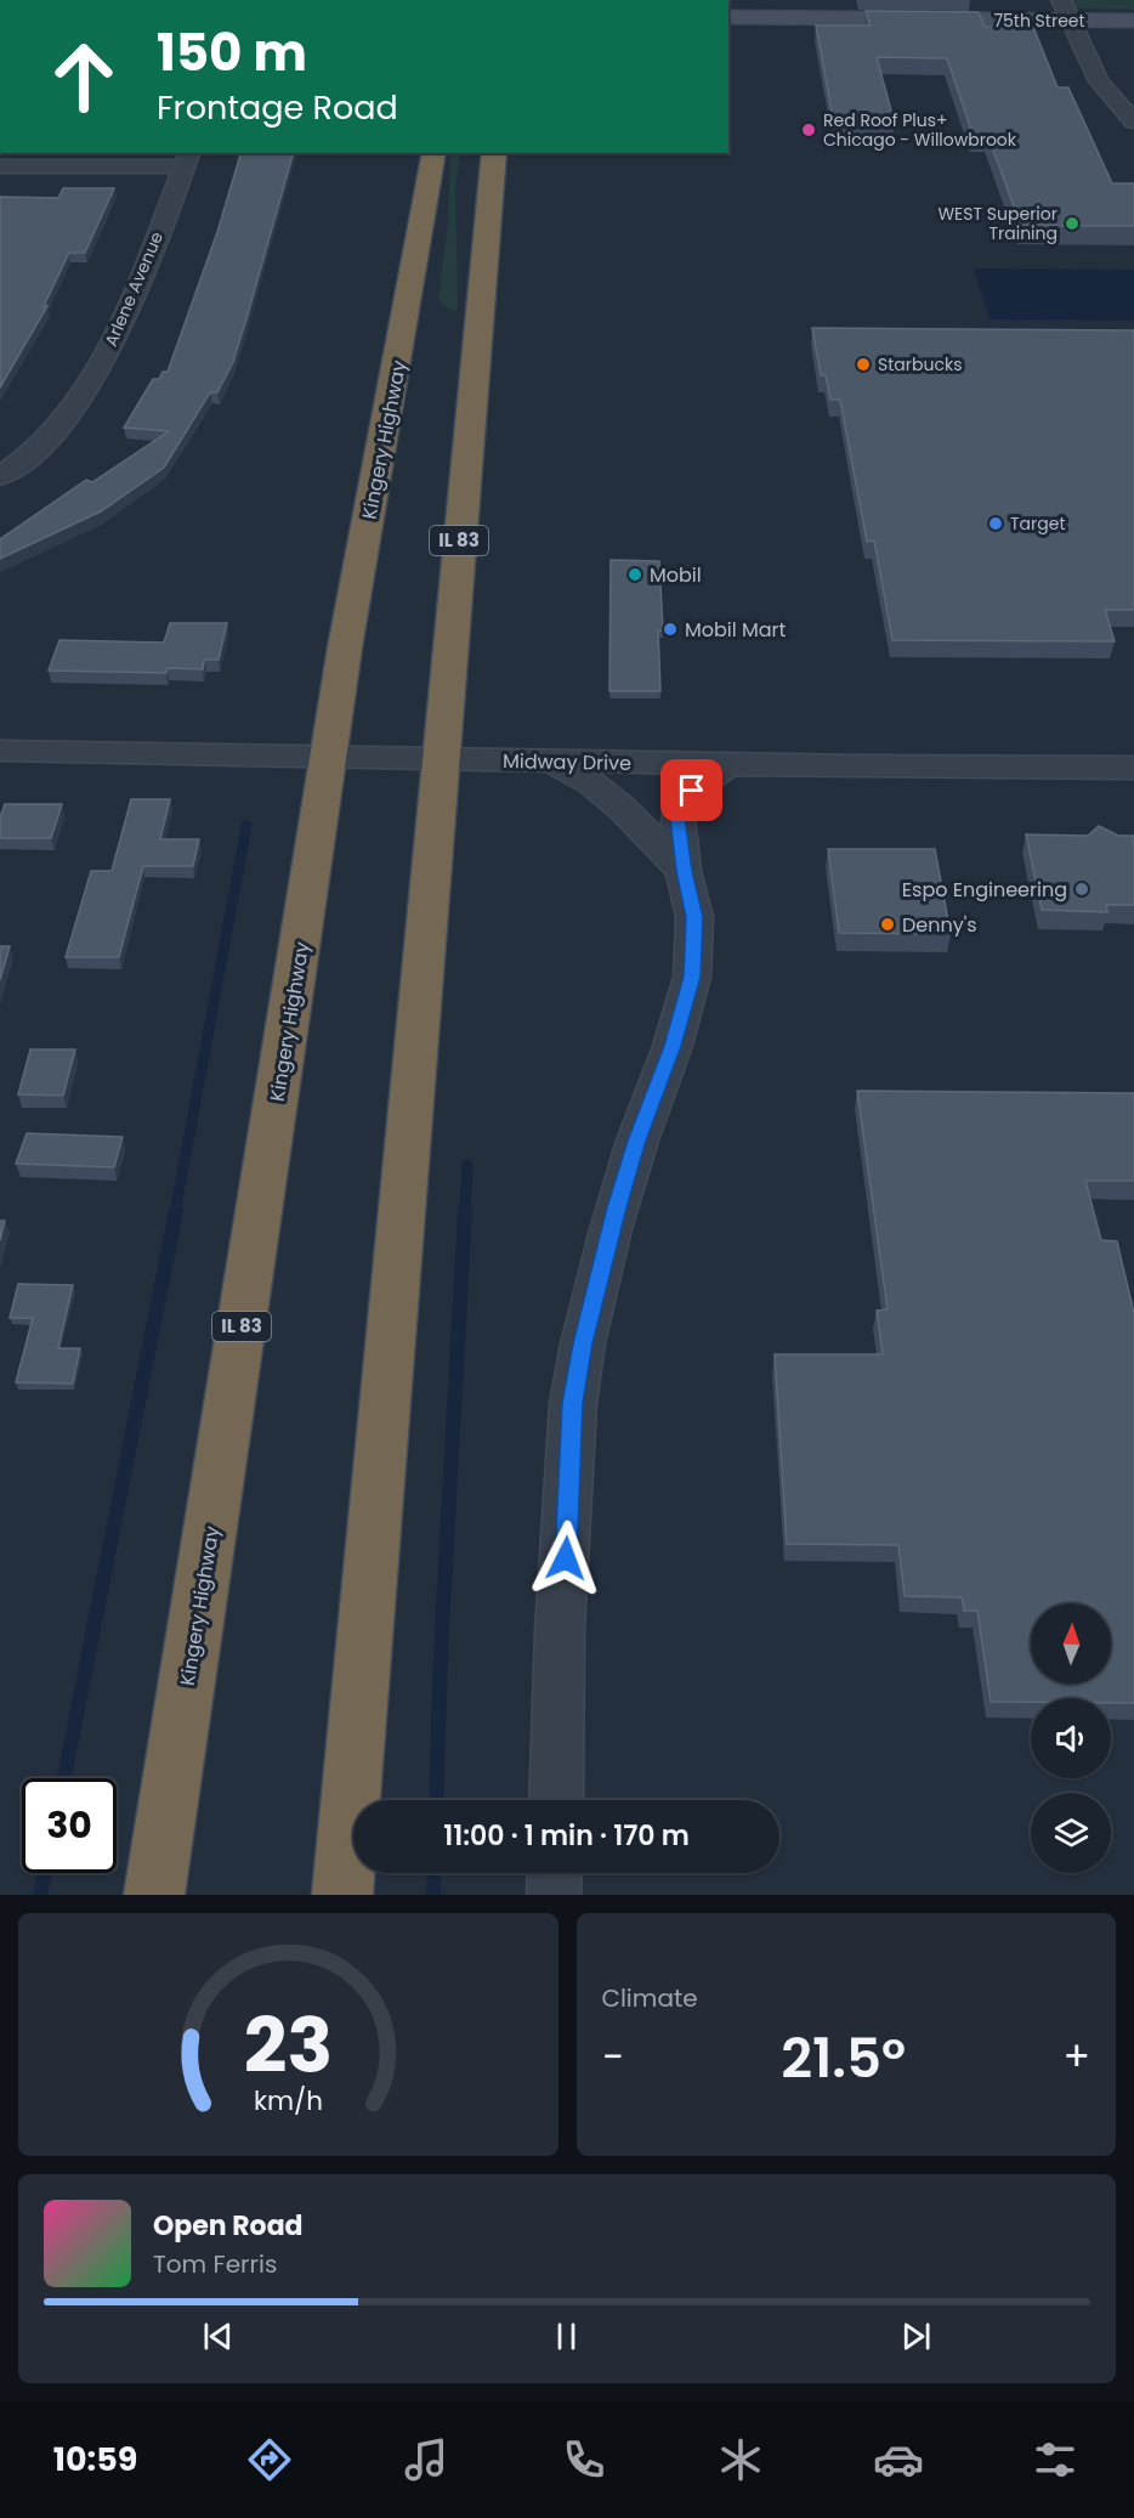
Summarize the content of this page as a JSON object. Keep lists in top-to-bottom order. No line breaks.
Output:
{"streets":{"highway":["Kingery Highway","IL 83"],"street":["75th Street","Arlene Avenue","Midway Drive"]},"crossings":[["Kingery Highway","Midway Drive"],["IL 83","Midway Drive"]],"places":["Red Roof Plus+ Chicago - Willowbrook","WEST Superior Training","Starbucks","Target","Mobil","Mobil Mart","Espo Engineering","Denny's"],"north":"top","page":{"turn":["150 m","Frontage Road"],"limit":"30","trip":"11:00 · 1 min · 170 m","tile":"Climate","heat":["−","21.5°","+"],"song":["Open Road","Tom Ferris"],"tabs":"10:59","gauge":["23","km/h"]}}
